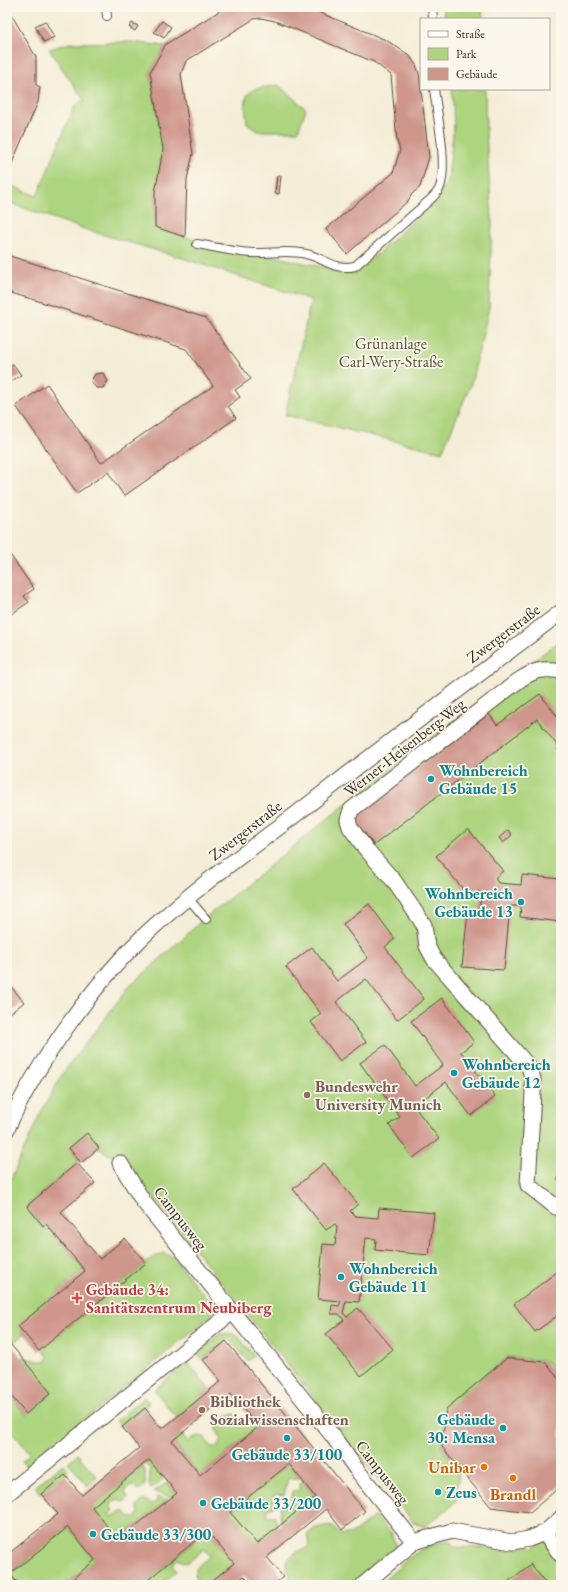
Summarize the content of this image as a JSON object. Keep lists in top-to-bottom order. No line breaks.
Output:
{"streets":{"street":["Zwergerstraße","Werner-Heisenberg-Weg","Campusweg"]},"parks":["Grünanlage Carl-Wery-Straße"],"places":{"other":["Wohnbereich Gebäude 15","Wohnbereich Gebäude 13","Wohnbereich Gebäude 12","Bundeswehr University Munich","Wohnbereich Gebäude 11","Bibliothek Sozialwissenschaften","Gebäude 30: Mensa","Gebäude 33/100","Unibar","Brandl","Zeus","Gebäude 33/200","Gebäude 33/300"],"health":["Gebäude 34: Sanitätszentrum Neubiberg"]},"legend":["Straße","Park","Gebäude"]}
